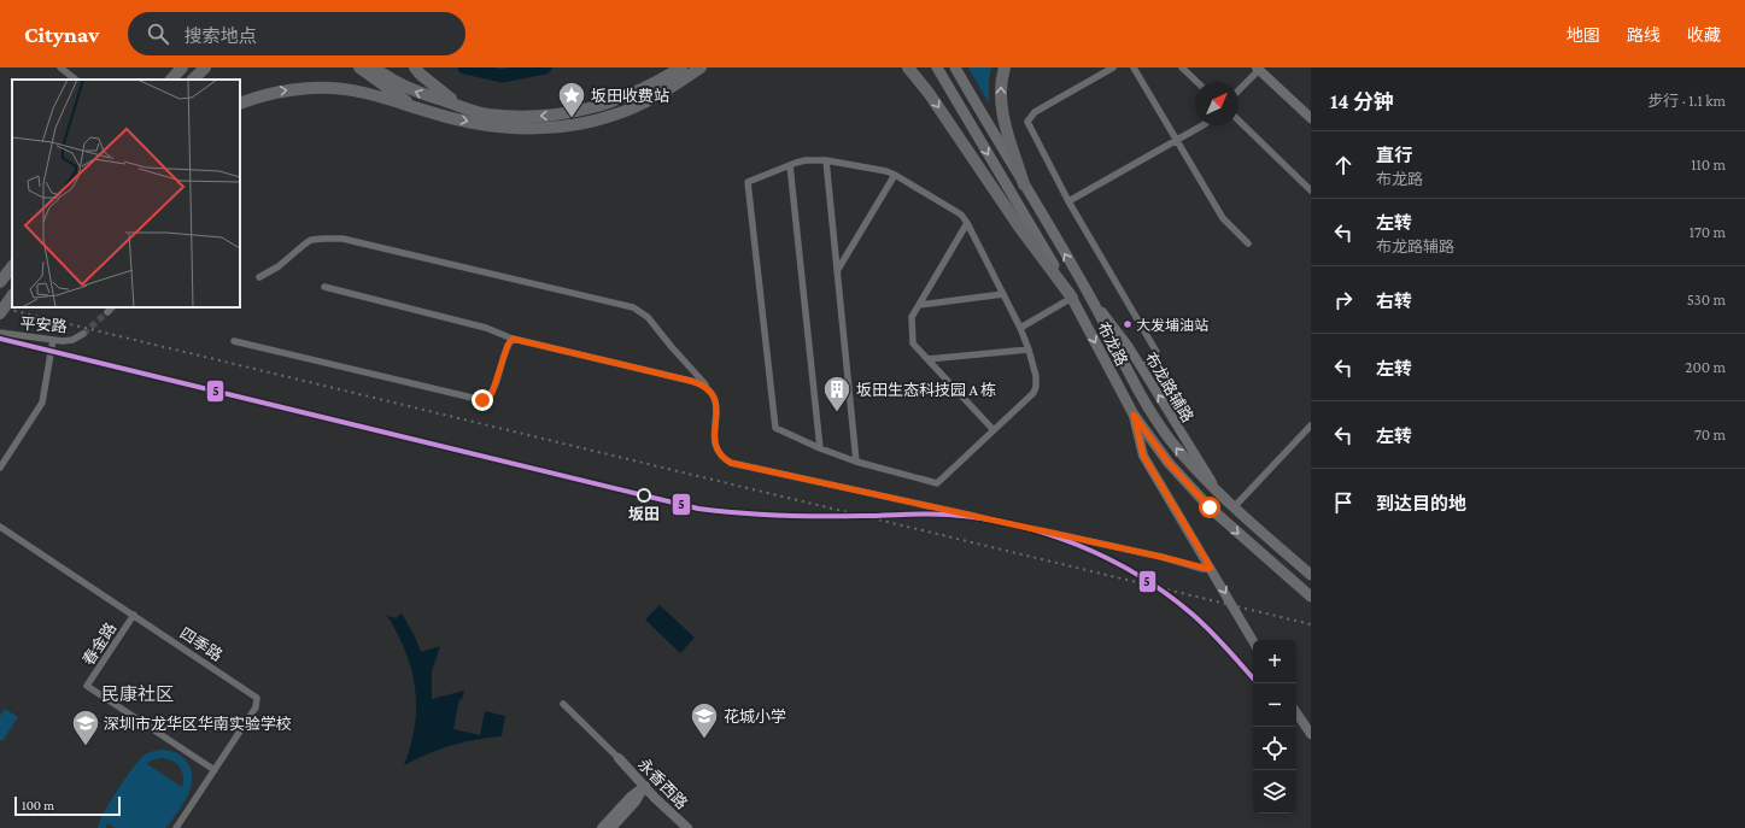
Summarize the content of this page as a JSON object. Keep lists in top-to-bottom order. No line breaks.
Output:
{"streets":{"main road":["布龙路","布龙路辅路","永香西路"],"street":["平安路","春金路","四季路"]},"crossings":[["布龙路","布龙路辅路"],["春金路","四季路"]],"districts":["民康社区"],"places":{"place":["坂田收费站"],"other":["大发埔油站","坂田"],"building":["坂田生态科技园 A 栋"],"school or university":["花城小学","深圳市龙华区华南实验学校"]},"lines":["transit line 5"],"scale_bar":"100 m","north":"top right","page":{"header":"Citynav","search":"搜索地点","nav":["地图","路线","收藏"],"heading":["14 分钟","步行 · 1.1 km"],"list":[["直行","布龙路","110 m"],["左转","布龙路辅路","170 m"],["右转","530 m"],["左转","200 m"],["左转","70 m"],"到达目的地"],"map_buttons":["+","−"],"scale":"100 m"}}
